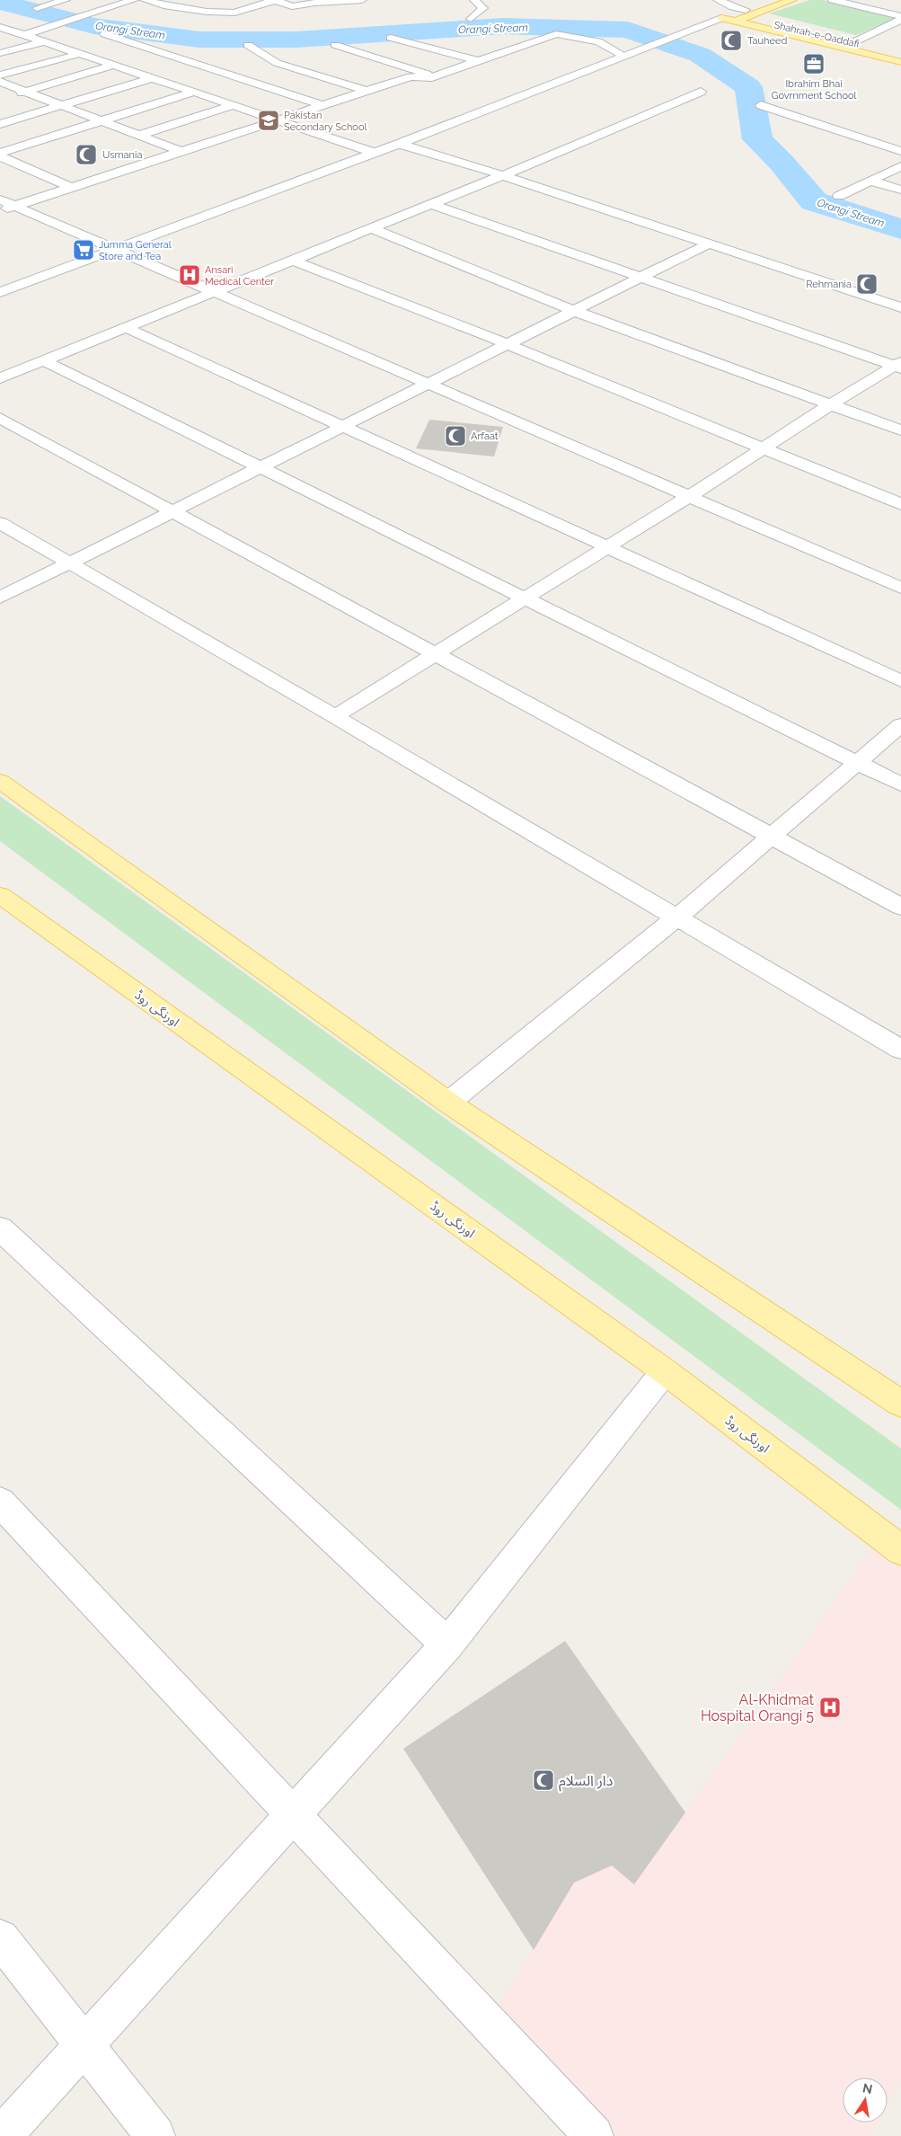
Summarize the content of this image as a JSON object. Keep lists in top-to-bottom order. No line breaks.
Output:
{"streets":{"main road":["Shahrah-e-Qaddafi","اورنگی روڈ"]},"water":["Orangi Stream"],"places":{"mosque":["Tauheed","Usmania","Rehmania","Arfaat","دار السلام"],"office":["Ibrahim Bhai Govrnment School"],"school or university":["Pakistan Secondary School"],"supermarket":["Jumma General Store and Tea"],"hospital":["Ansari Medical Center","Al-Khidmat Hospital Orangi 5"]},"north":"top"}
